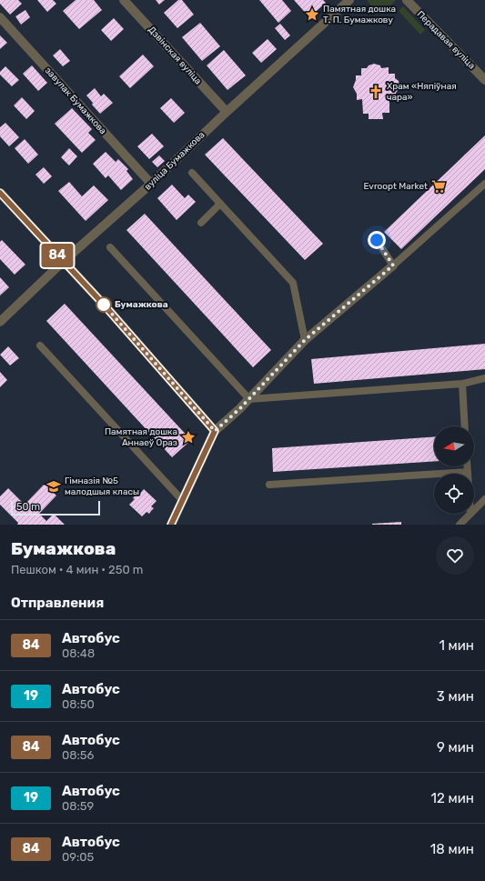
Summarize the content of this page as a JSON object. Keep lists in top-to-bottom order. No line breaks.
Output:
{"streets":{"street":["Перадавая вуліца","Дзвінская вуліца","завулак Бумажкова","вуліца Бумажкова"]},"crossings":[["Дзвінская вуліца","вуліца Бумажкова"],["завулак Бумажкова","вуліца Бумажкова"]],"places":{"place":["Памятная дошка Т. П. Бумажкову","Памятная дошка Аннаеў Ораз"],"church":["Храм «Няпіўная чара»"],"supermarket":["Evroopt Market"],"other":["Бумажкова"],"school or university":["Гімназія №5 малодшыя класы"]},"lines":["bus line 84"],"scale_bar":"50 m","north":"left","page":{"on_map":"84","scale":"50 m","heading":[["Бумажкова","Пешком · 4 мин · 250 m"],"Отправления"],"list":[{"mark":"84","name":"Автобус","note":"08:48","value":"1 мин"},{"mark":"19","name":"Автобус","note":"08:50","value":"3 мин"},{"mark":"84","name":"Автобус","note":"08:56","value":"9 мин"},{"mark":"19","name":"Автобус","note":"08:59","value":"12 мин"},{"mark":"84","name":"Автобус","note":"09:05","value":"18 мин"}]}}
